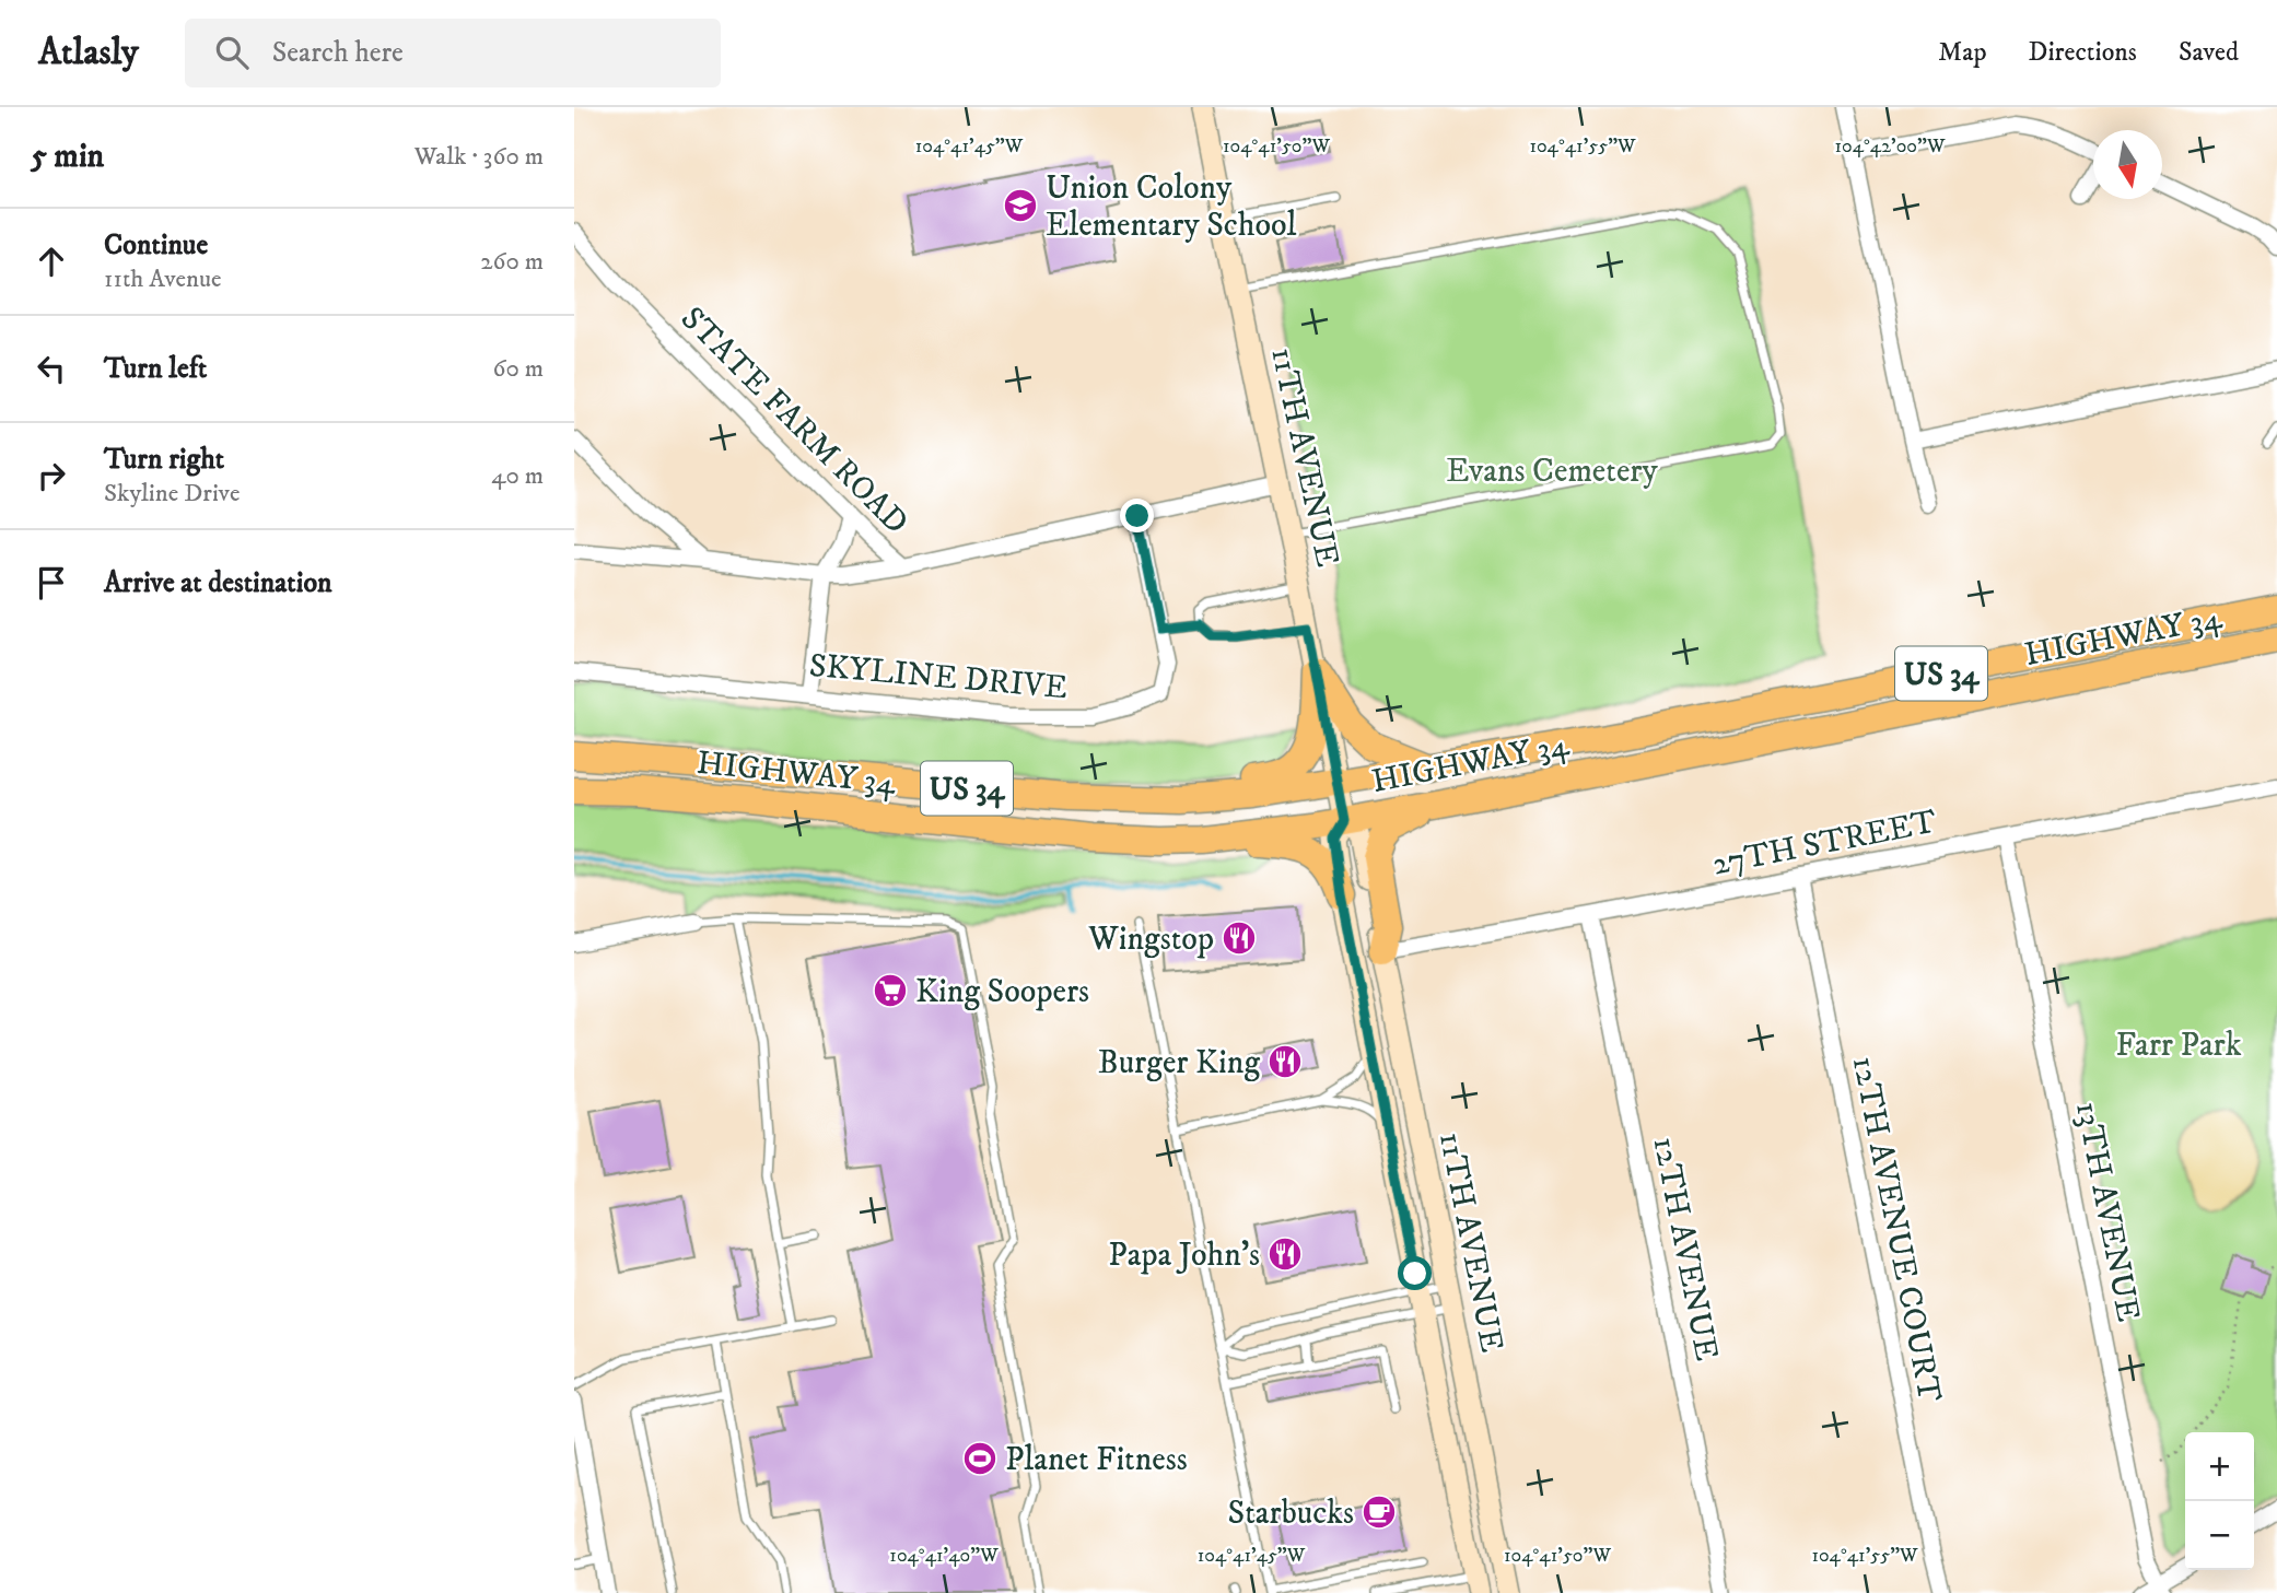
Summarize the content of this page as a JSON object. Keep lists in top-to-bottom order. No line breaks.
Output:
{"streets":{"highway":["HIGHWAY 34","US 34"],"main road":["11TH AVENUE"],"street":["STATE FARM ROAD","SKYLINE DRIVE","27TH STREET","13TH AVENUE","12TH AVENUE COURT","12TH AVENUE"]},"crossings":[["STATE FARM ROAD","11TH AVENUE"],["STATE FARM ROAD","SKYLINE DRIVE"],["11TH AVENUE","HIGHWAY 34"],["11TH AVENUE","27TH STREET"],["27TH STREET","13TH AVENUE"],["27TH STREET","12TH AVENUE COURT"],["27TH STREET","12TH AVENUE"]],"parks":["Evans Cemetery","Farr Park"],"places":{"school or university":["Union Colony Elementary School"],"restaurant":["Wingstop","Burger King","Papa John's"],"supermarket":["King Soopers"],"sports":["Planet Fitness"],"cafe":["Starbucks"]},"north":"bottom","page":{"header":"Atlasly","search":"Search here","nav":["Map","Directions","Saved"],"heading":["5 min","Walk · 360 m"],"list":[["Continue","11th Avenue","260 m"],["Turn left","60 m"],["Turn right","Skyline Drive","40 m"],"Arrive at destination"],"map_buttons":["+","−"]},"coordinates":["104°41'45\"W","104°41'50\"W","104°41'55\"W","104°42'00\"W","104°41'40\"W"]}
